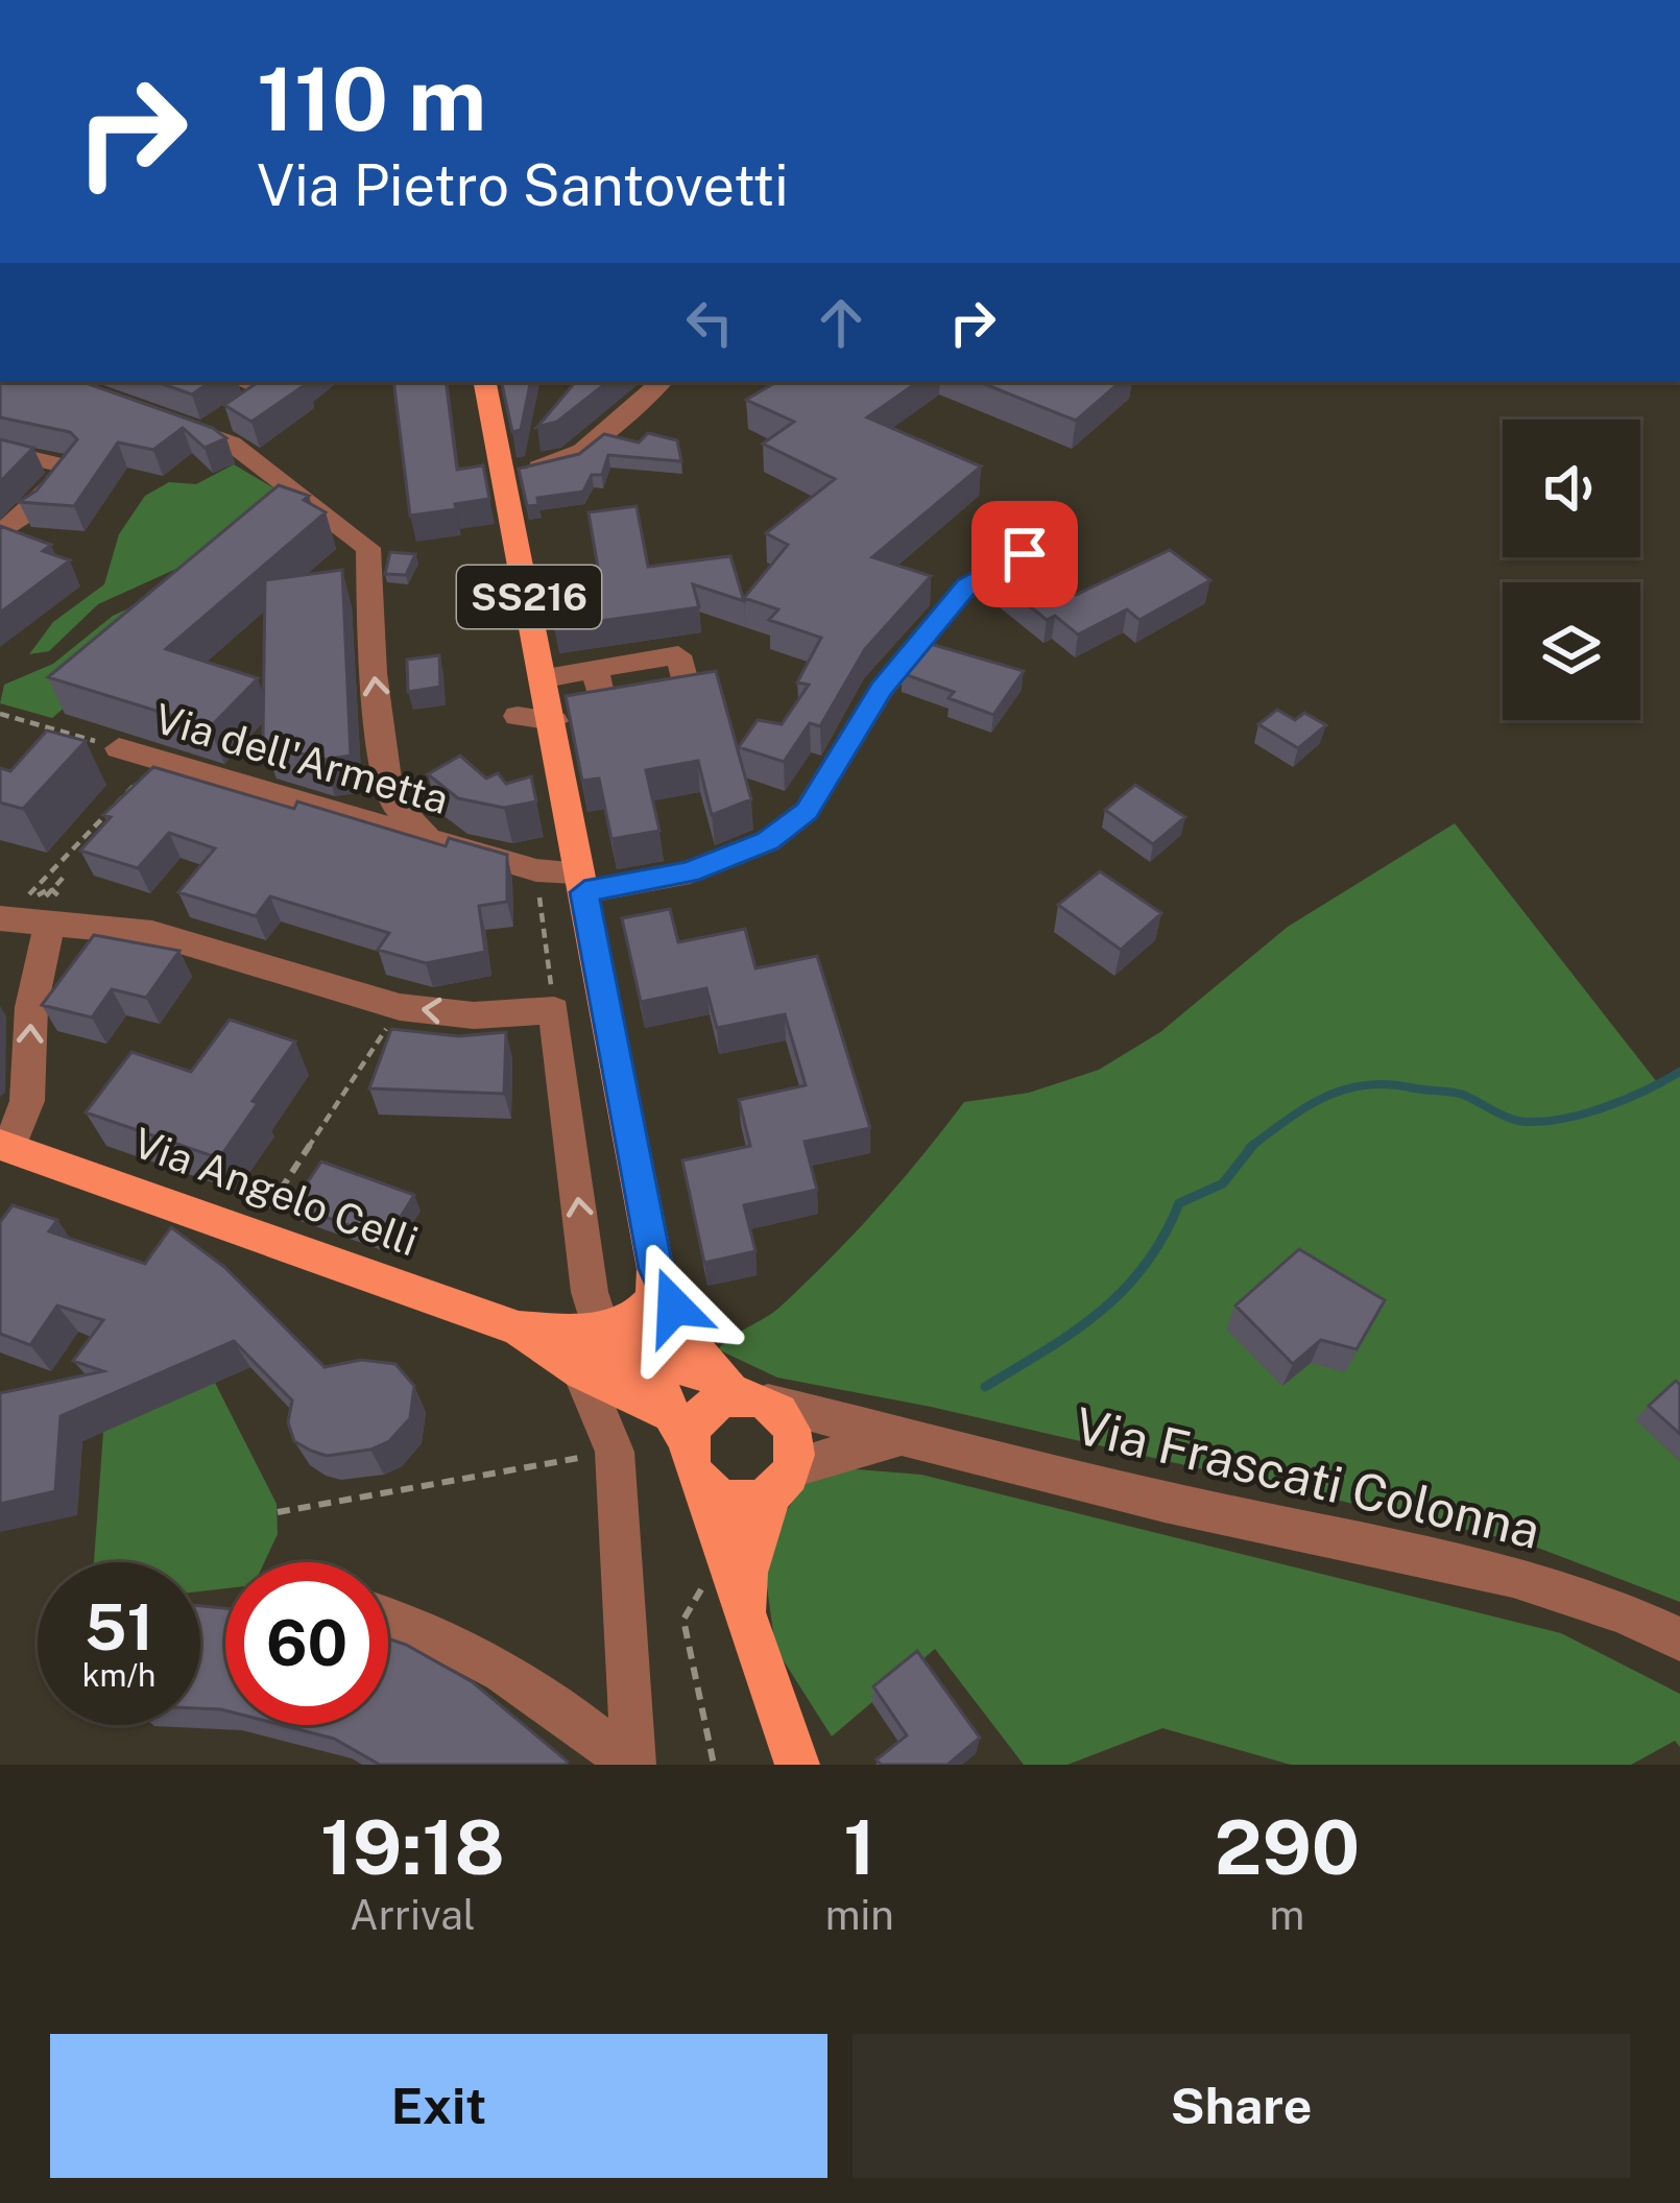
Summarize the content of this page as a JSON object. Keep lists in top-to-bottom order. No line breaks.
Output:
{"streets":{"main road":["SS216","Via Angelo Celli"],"street":["Via dell'Armetta","Via Frascati Colonna"]},"crossings":[["SS216","Via dell'Armetta"],["Via Angelo Celli","Via Frascati Colonna"]],"page":{"turn":["110 m","Via Pietro Santovetti"],"speed":"51 km/h","limit":"60","eta":["19:18","Arrival","1","min","290","m"],"buttons":["Exit","Share"]}}
